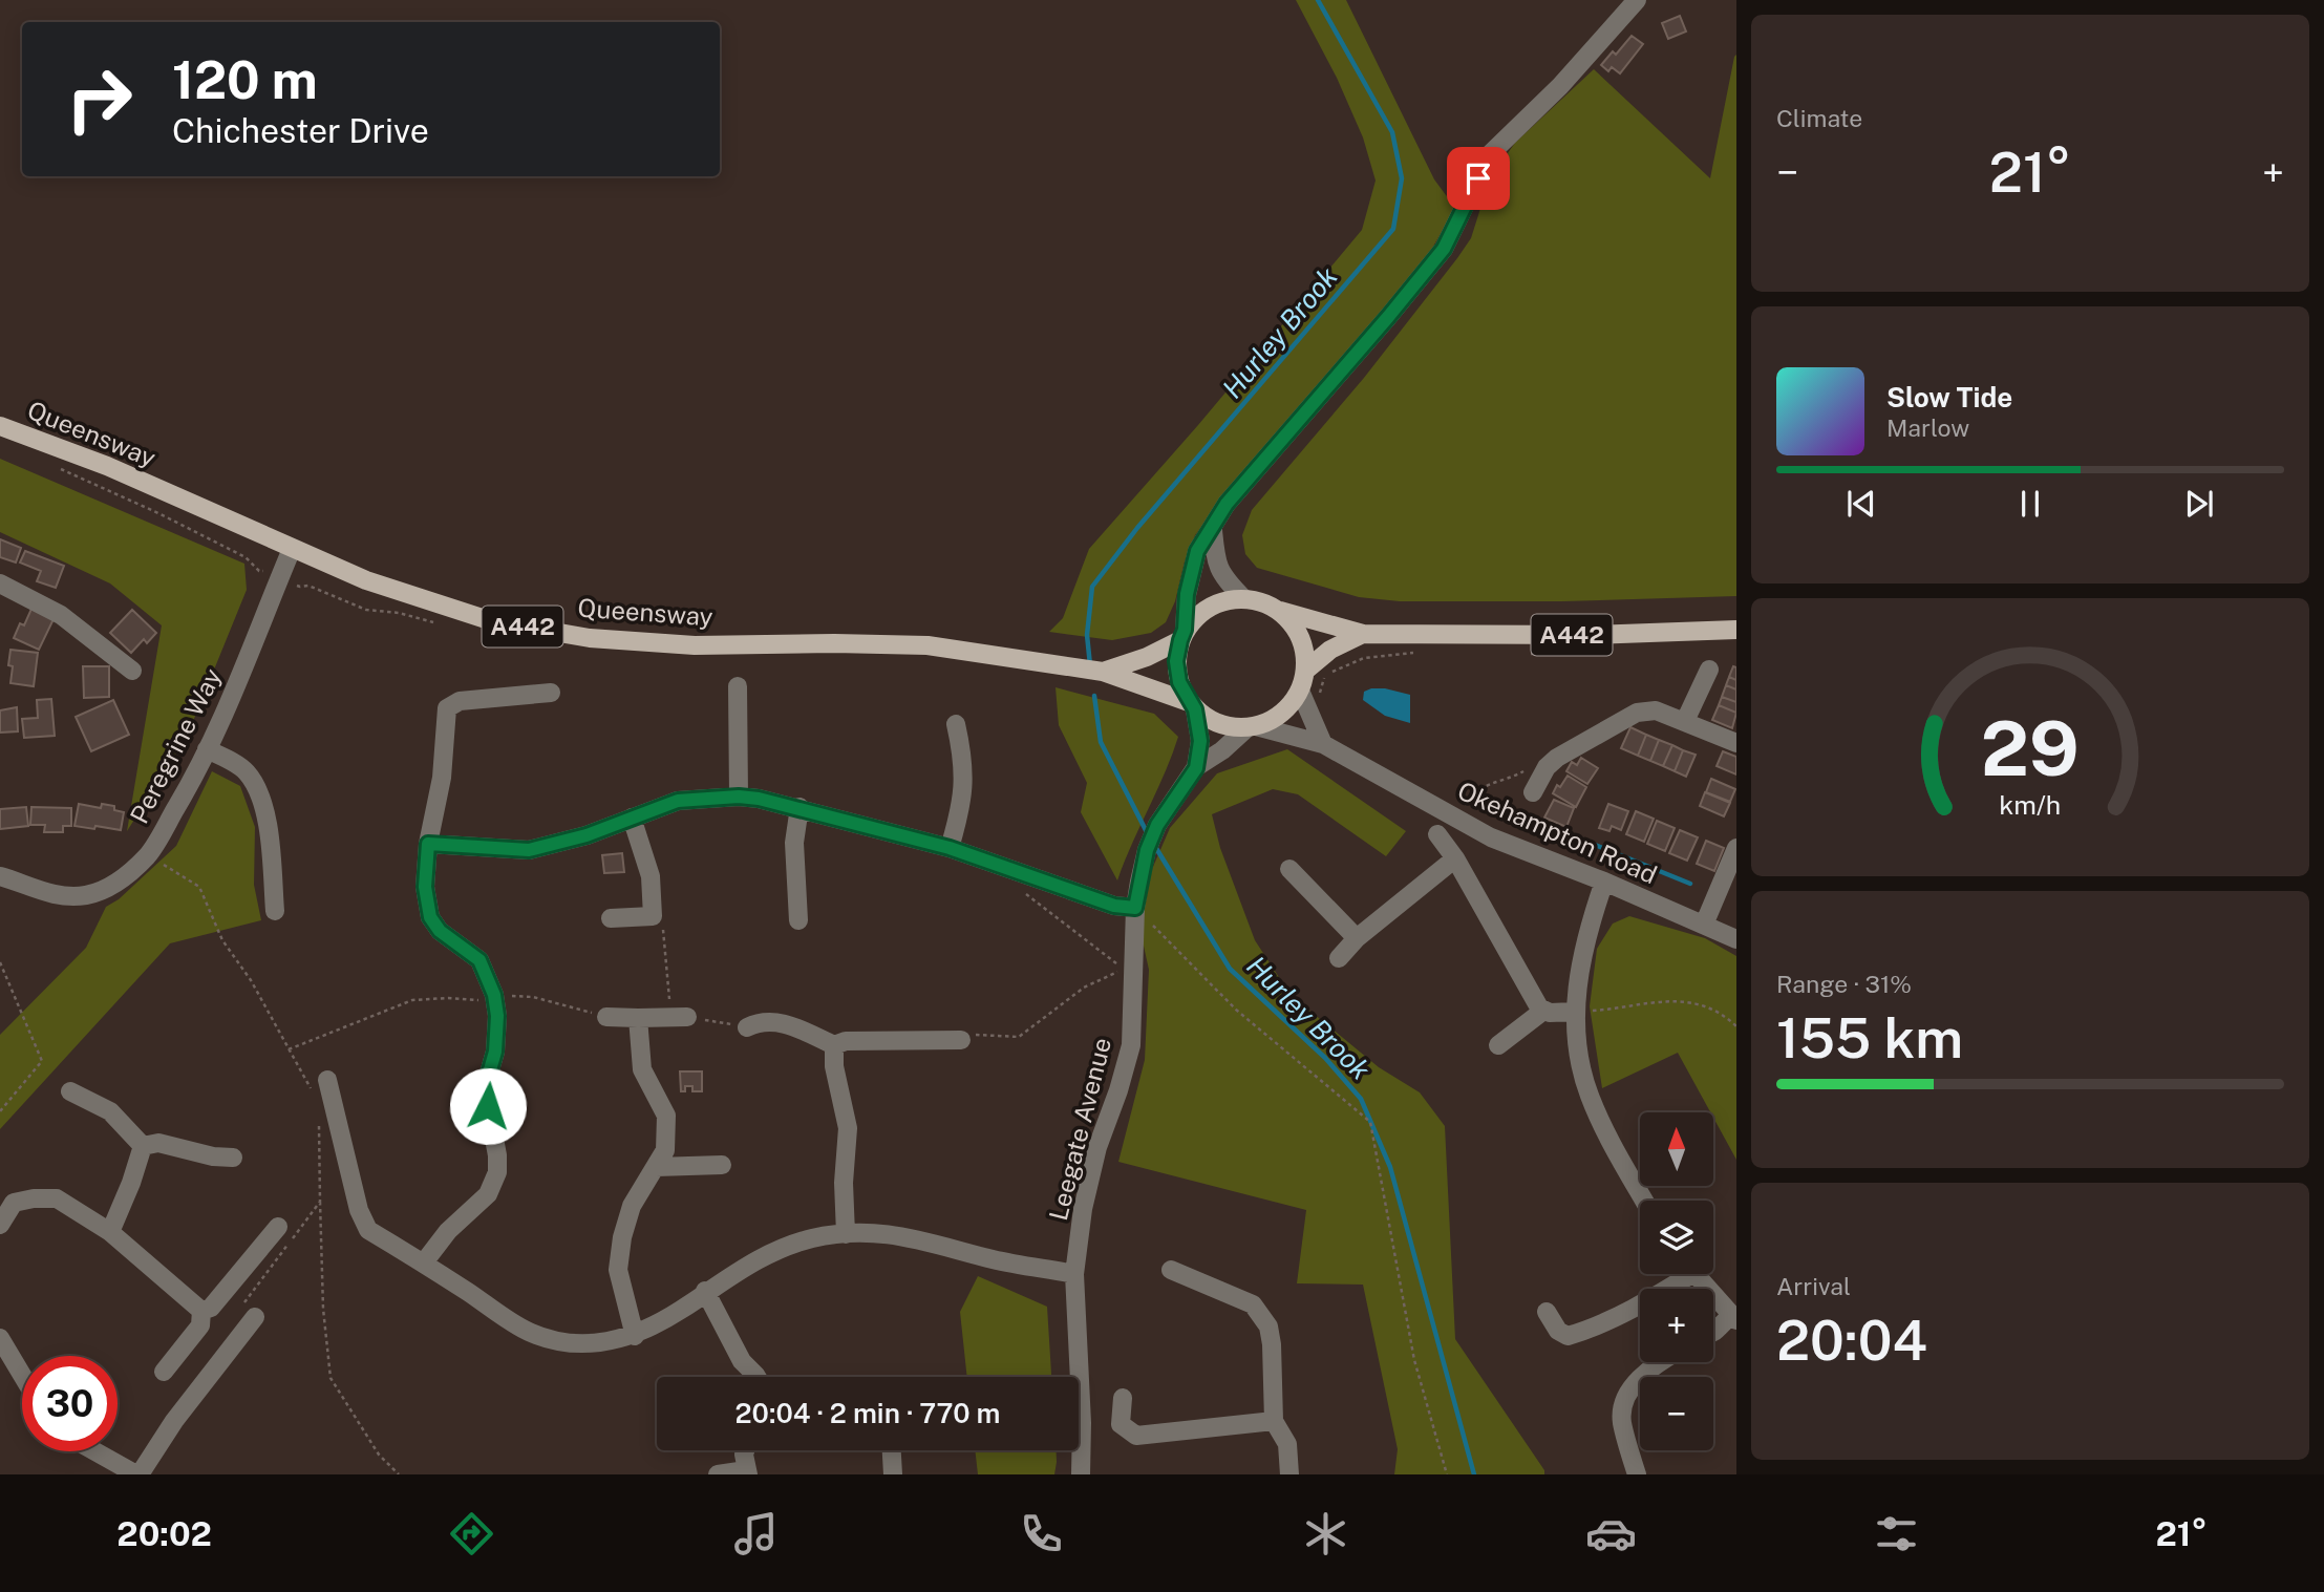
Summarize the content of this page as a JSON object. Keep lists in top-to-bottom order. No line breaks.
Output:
{"streets":{"main road":["Queensway","A442"],"street":["Peregrine Way","Okehampton Road","Leegate Avenue"]},"crossings":[["Queensway","A442"],["Queensway","Peregrine Way"],["A442","Okehampton Road"],["A442","Leegate Avenue"],["Okehampton Road","Leegate Avenue"]],"water":["Hurley Brook"],"north":"top","page":{"tile":["Climate",["Range · 31%","155 km"],["Arrival","20:04"]],"turn":["120 m","Chichester Drive"],"heat":["−","21°","+"],"song":["Slow Tide","Marlow"],"map_buttons":["+","−"],"limit":"30","trip":"20:04 · 2 min · 770 m","tabs":["20:02","21°"],"gauge":["29","km/h"]}}
